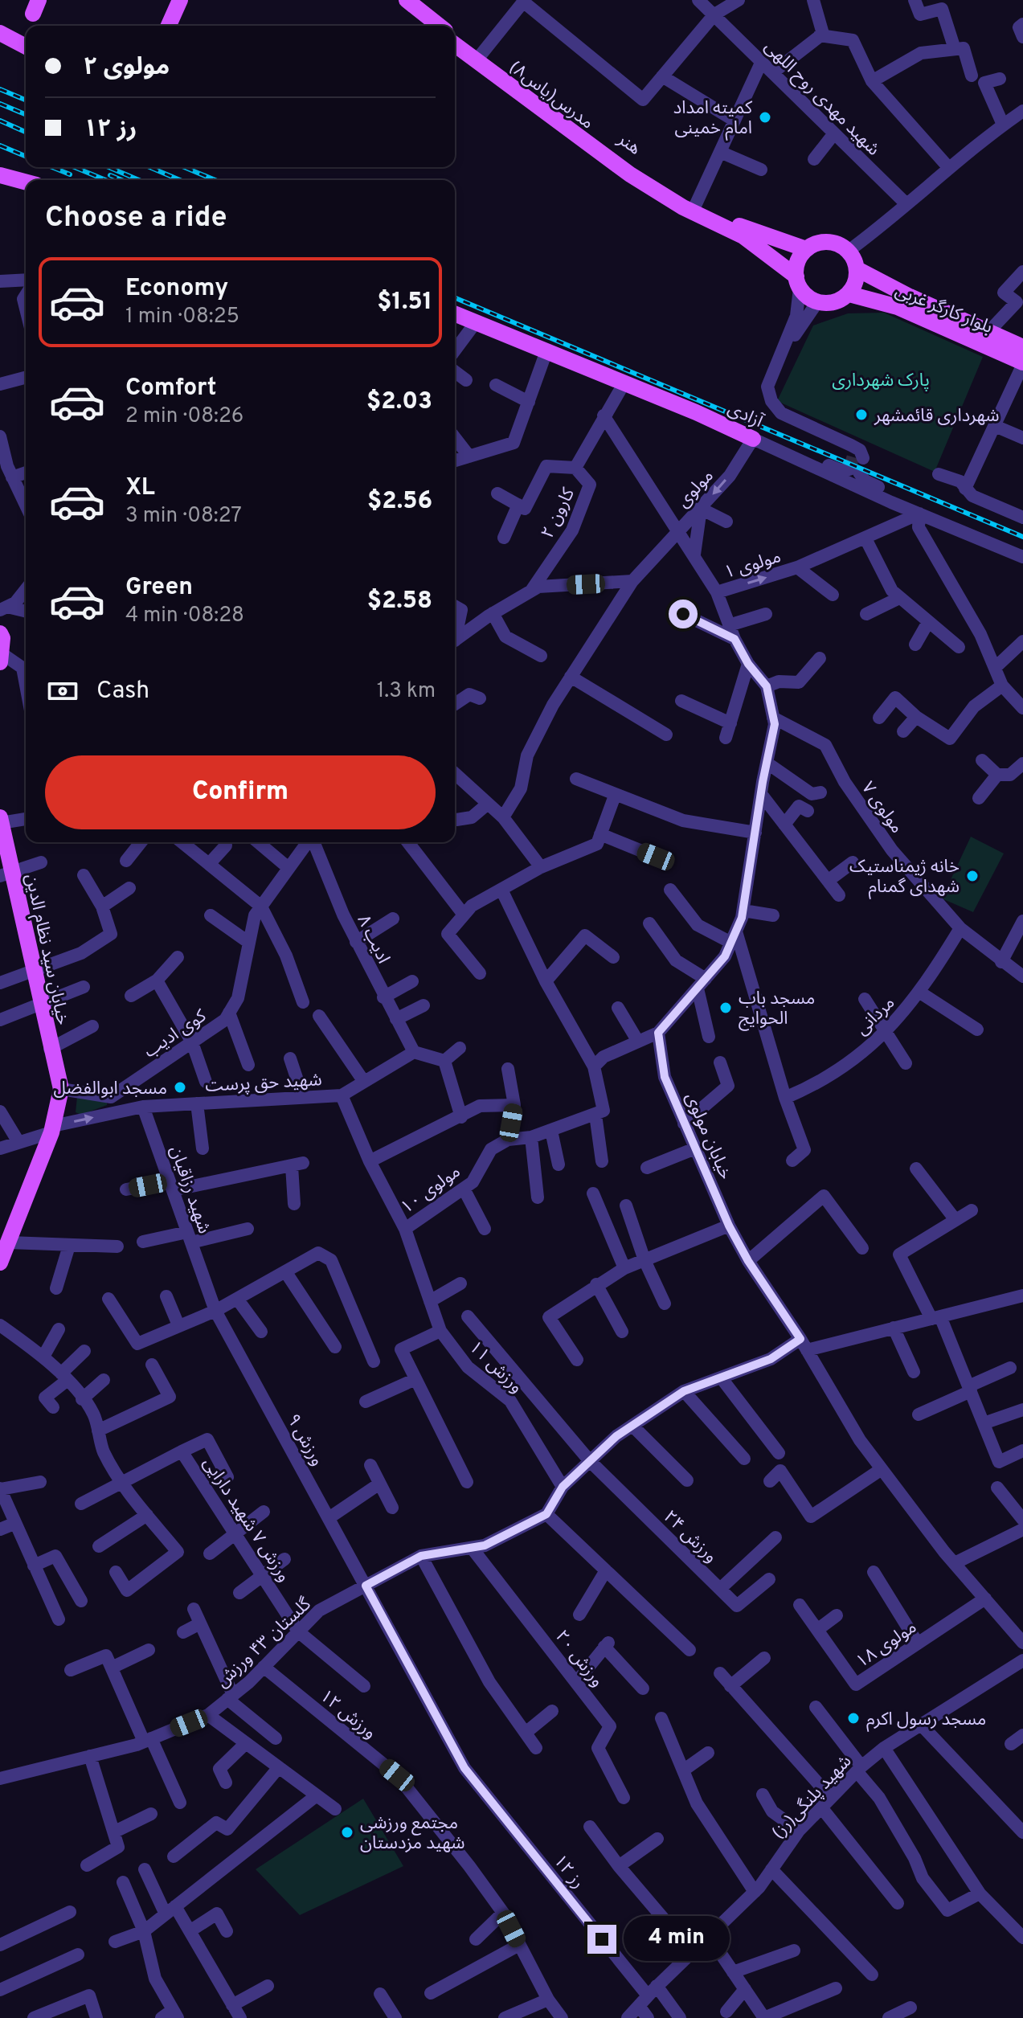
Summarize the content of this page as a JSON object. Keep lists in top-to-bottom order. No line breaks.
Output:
{"streets":{"main road":["مدرس(یاس۸)","هنر","بلوار کارگر غربی","آزادی","خیابان سید نظام الدین"],"street":["شهید مهدی روح اللهی","مولوی","کارون ۲","مولوی ۱","مولوی ۷","ادیب ۸","مردانی","کوی ادیب","شهید حق پرست","خیابان مولوی","مولوی ۱۰","شهید رزاقیان","ورزش ۱۱","ورزش ۹","ورزش ۷ شهید دارایی","ورزش ۲۴","گلستان ۴۳ ورزش","مولوی ۱۸","ورزش ۲۰","ورزش ۱۲","شهید پلنگی(رز)","رز ۱۲"]},"crossings":[["مدرس(یاس۸)","هنر"],["مدرس(یاس۸)","بلوار کارگر غربی"],["هنر","بلوار کارگر غربی"],["آزادی","مولوی"],["آزادی","کارون ۲"],["آزادی","مولوی ۱"],["مولوی","مولوی ۱"],["مولوی ۷","مردانی"],["ادیب ۸","شهید حق پرست"],["شهید حق پرست","شهید رزاقیان"],["شهید حق پرست","ورزش ۱۱"],["خیابان مولوی","مولوی ۱۸"],["مولوی ۱۰","ورزش ۱۱"],["شهید رزاقیان","ورزش ۹"],["ورزش ۹","گلستان ۴۳ ورزش"],["ورزش ۹","رز ۱۲"],["ورزش ۷ شهید دارایی","گلستان ۴۳ ورزش"],["گلستان ۴۳ ورزش","ورزش ۲۰"],["گلستان ۴۳ ورزش","ورزش ۱۲"],["گلستان ۴۳ ورزش","رز ۱۲"],["شهید پلنگی(رز)","رز ۱۲"]],"one_way":["مولوی"],"parks":["پارک شهرداری"],"places":["کمیته امداد امام خمینی","شهرداری قائمشهر","خانه ژیمناستیک شهدای گمنام","مسجد باب الحوایج","مسجد ابوالفضل","مسجد رسول اکرم","مجتمع ورزشی شهید مزدستان"],"page":{"banner":["مولوی ۲","رز ۱۲"],"heading":"Choose a ride","list":[{"name":"Economy","note":"1 min · 08:25","value":"$1.51"},{"name":"Comfort","note":"2 min · 08:26","value":"$2.03"},{"name":"XL","note":"3 min · 08:27","value":"$2.56"},{"name":"Green","note":"4 min · 08:28","value":"$2.58"}],"pay":["Cash","1.3 km"],"buttons":"Confirm","bubble":"4 min"}}
